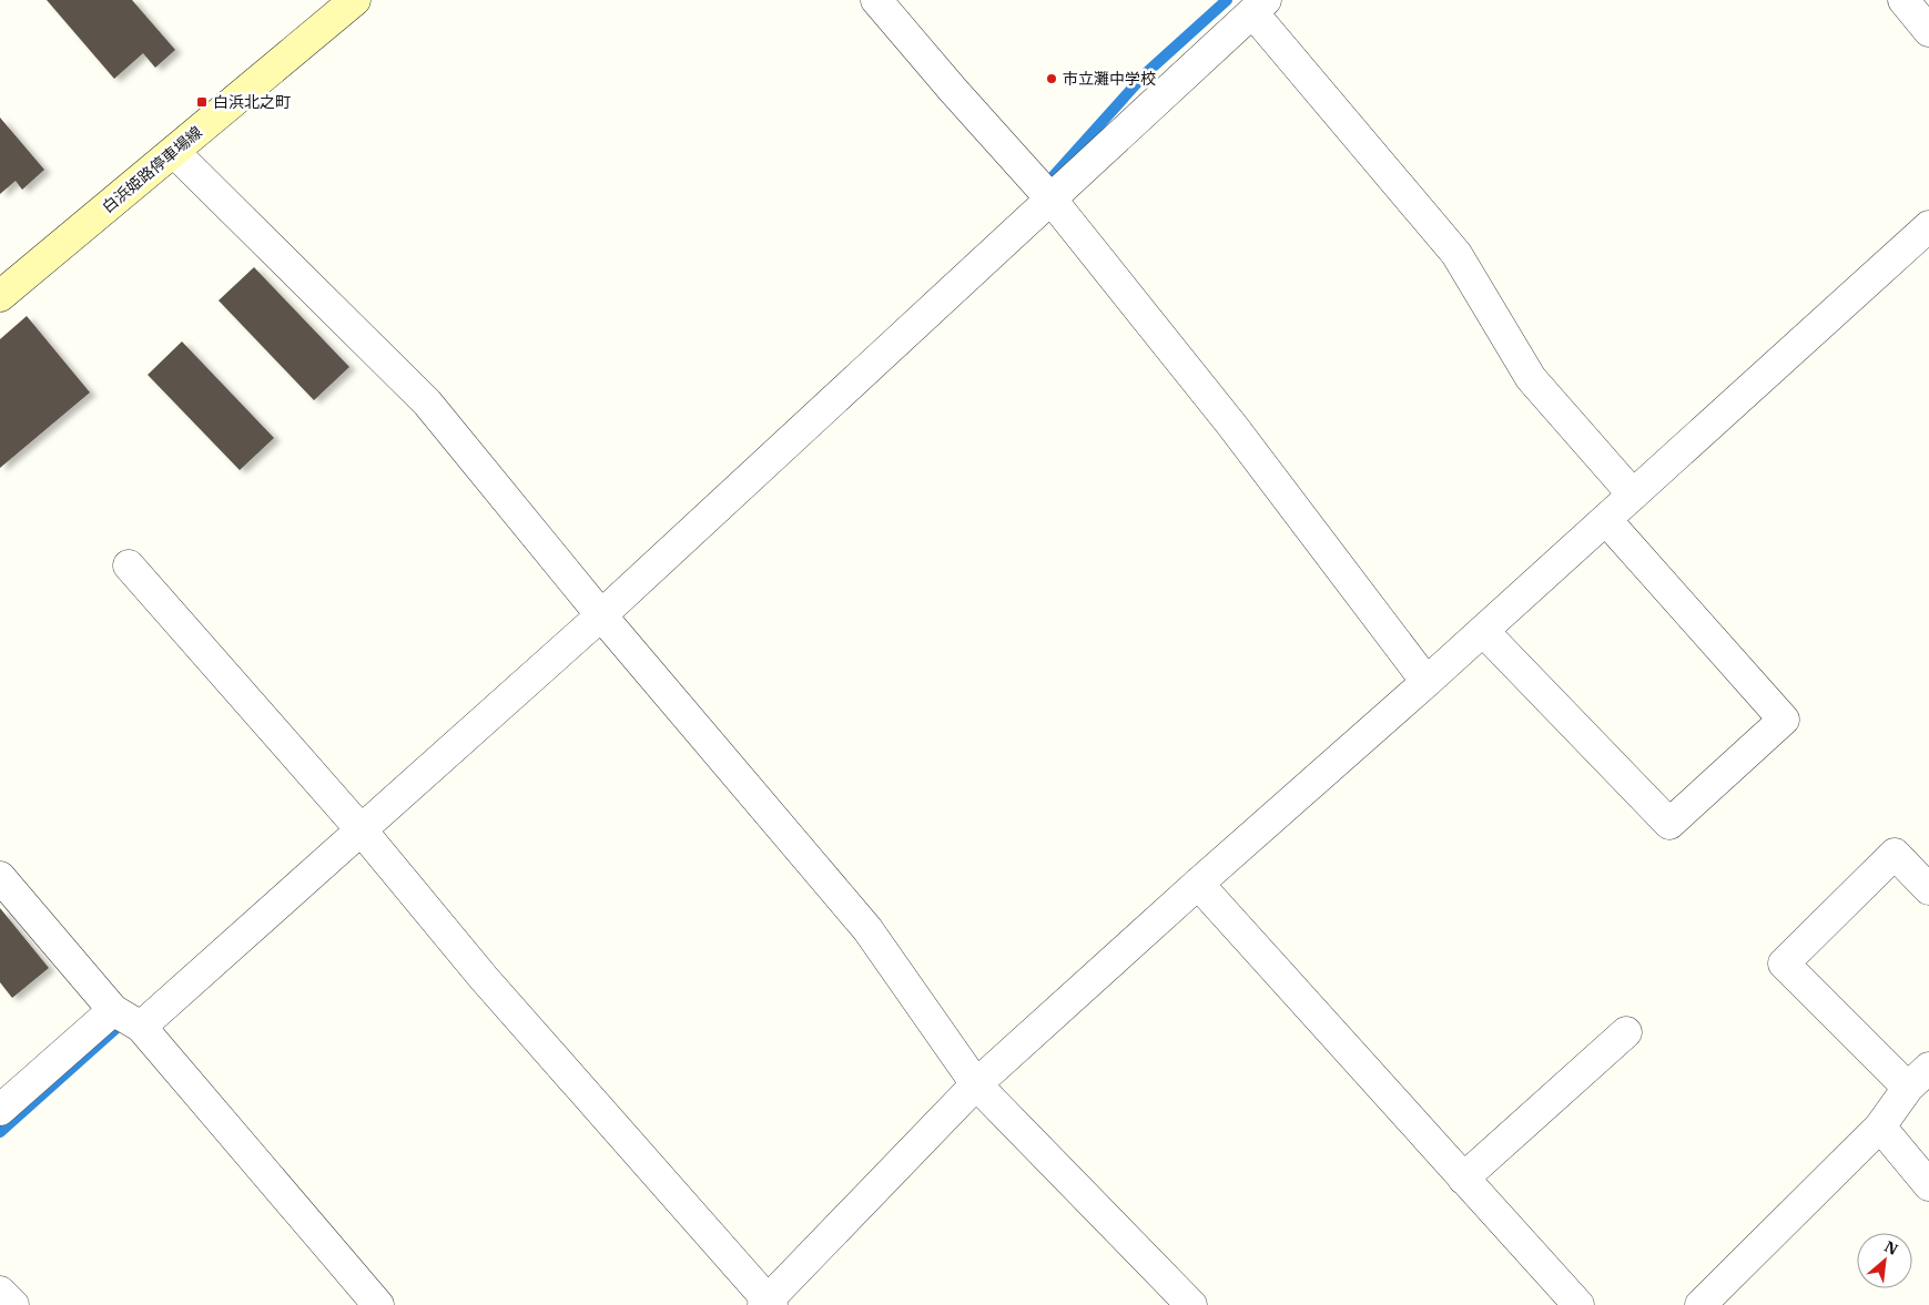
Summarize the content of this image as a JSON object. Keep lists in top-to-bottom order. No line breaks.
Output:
{"streets":{"main road":["白浜姫路停車場線"]},"places":{"other":["市立灘中学校"],"transit":["白浜北之町"]},"north":"top right"}
